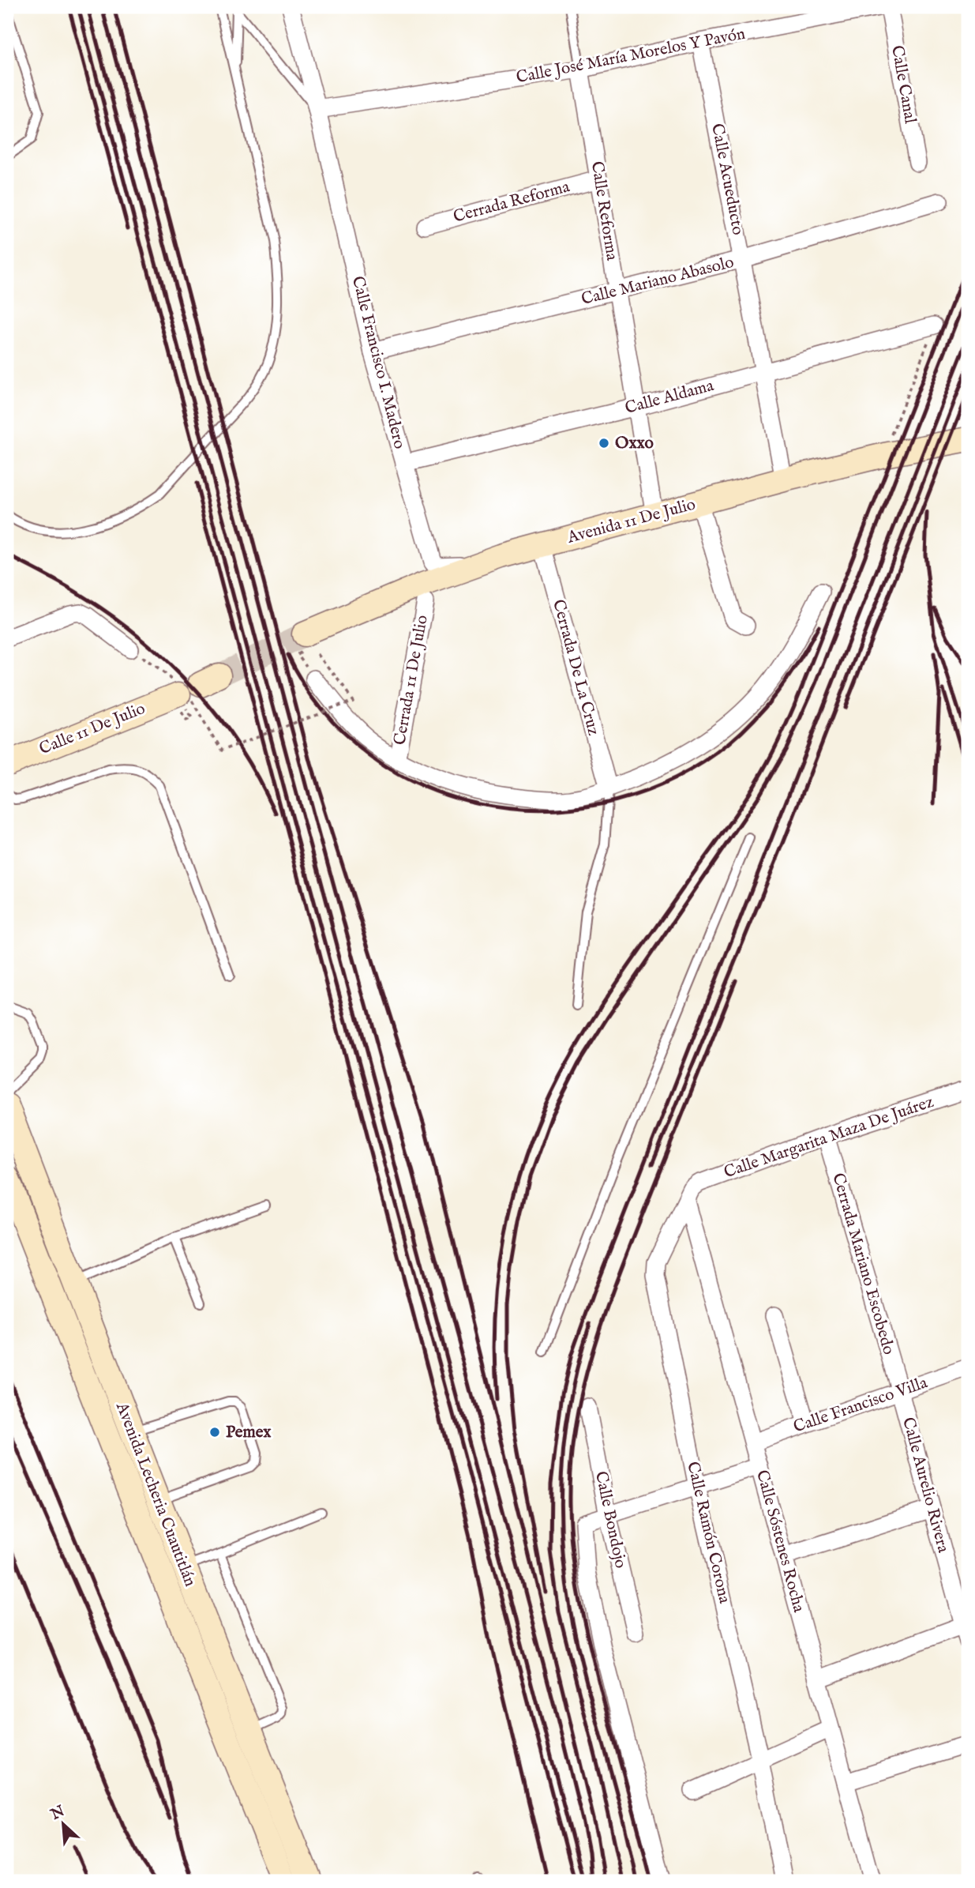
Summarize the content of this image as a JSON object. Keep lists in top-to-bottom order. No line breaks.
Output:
{"streets":{"main road":["Avenida 11 De Julio","Calle 11 De Julio","Avenida Lecheria Cuautitlán"],"street":["Calle José María Morelos Y Pavón","Calle Canal","Calle Acueducto","Cerrada Reforma","Calle Reforma","Calle Mariano Abasolo","Calle Francisco I. Madero","Calle Aldama","Cerrada De La Cruz","Cerrada 11 De Julio","Calle Margarita Maza De Juárez","Cerrada Mariano Escobedo","Calle Francisco Villa","Calle Aurelio Rivera","Calle Bondojo","Calle Ramón Corona","Calle Sóstenes Rocha"]},"crossings":[["Calle José María Morelos Y Pavón","Calle Acueducto"],["Calle José María Morelos Y Pavón","Calle Reforma"],["Calle José María Morelos Y Pavón","Calle Francisco I. Madero"],["Calle Acueducto","Calle Mariano Abasolo"],["Calle Acueducto","Calle Aldama"],["Calle Acueducto","Avenida 11 De Julio"],["Cerrada Reforma","Calle Reforma"],["Calle Reforma","Calle Mariano Abasolo"],["Calle Reforma","Calle Aldama"],["Calle Reforma","Avenida 11 De Julio"],["Calle Mariano Abasolo","Calle Francisco I. Madero"],["Calle Francisco I. Madero","Calle Aldama"],["Calle Francisco I. Madero","Avenida 11 De Julio"],["Avenida 11 De Julio","Cerrada De La Cruz"],["Calle Margarita Maza De Juárez","Cerrada Mariano Escobedo"],["Calle Margarita Maza De Juárez","Calle Ramón Corona"],["Calle Margarita Maza De Juárez","Calle Sóstenes Rocha"],["Cerrada Mariano Escobedo","Calle Francisco Villa"],["Cerrada Mariano Escobedo","Calle Aurelio Rivera"],["Calle Francisco Villa","Calle Aurelio Rivera"],["Calle Francisco Villa","Calle Sóstenes Rocha"],["Calle Ramón Corona","Calle Sóstenes Rocha"]],"places":["Oxxo","Pemex"],"north":"top left"}
